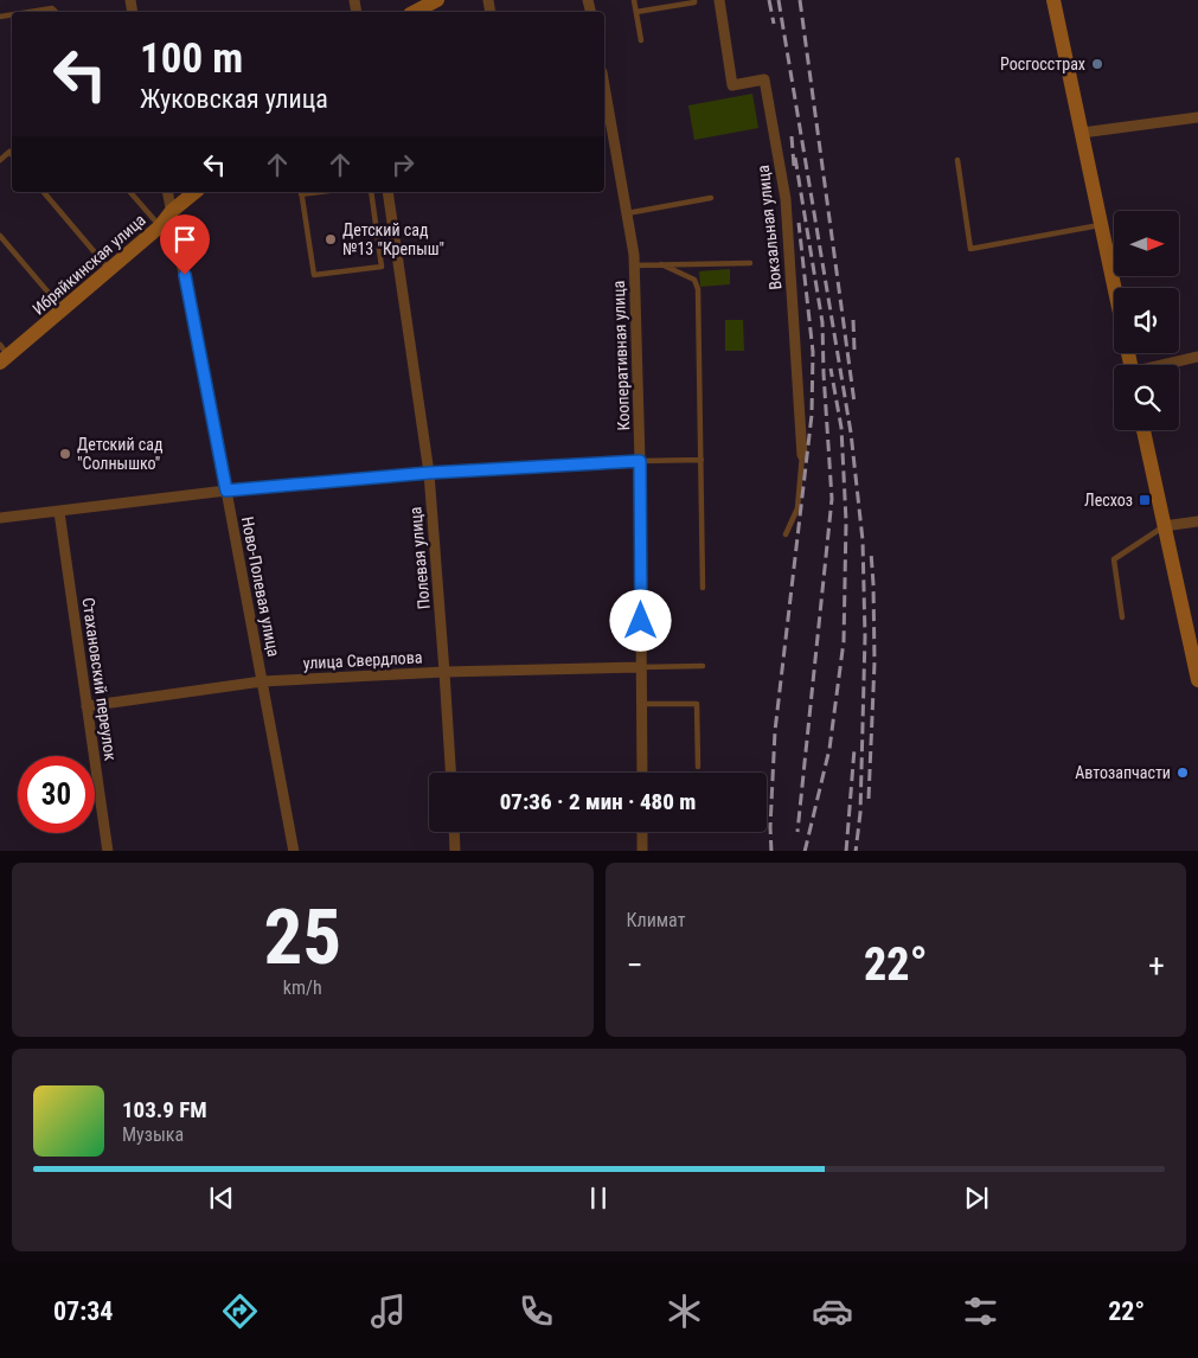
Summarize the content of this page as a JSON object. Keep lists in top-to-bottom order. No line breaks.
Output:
{"streets":{"main road":["Ибряйкинская улица"],"street":["Вокзальная улица","Кооперативная улица","Полевая улица","Ново-Полевая улица","улица Свердлова","Стахановский переулок"]},"crossings":[["Ибряйкинская улица","Ново-Полевая улица"],["Кооперативная улица","улица Свердлова"],["Полевая улица","улица Свердлова"],["Ново-Полевая улица","улица Свердлова"],["улица Свердлова","Стахановский переулок"]],"places":{"other":["Росгосстрах","Детский сад №13 \"Крепыш\"","Детский сад \"Солнышко\"","Автозапчасти"],"transit":["Лесхоз"]},"north":"right","page":{"turn":["100 m","Жуковская улица"],"limit":"30","trip":"07:36 · 2 мин · 480 m","tile":[["25","km/h"],"Климат"],"heat":["−","22°","+"],"song":["103.9 FM","Музыка"],"tabs":["07:34","22°"]}}
